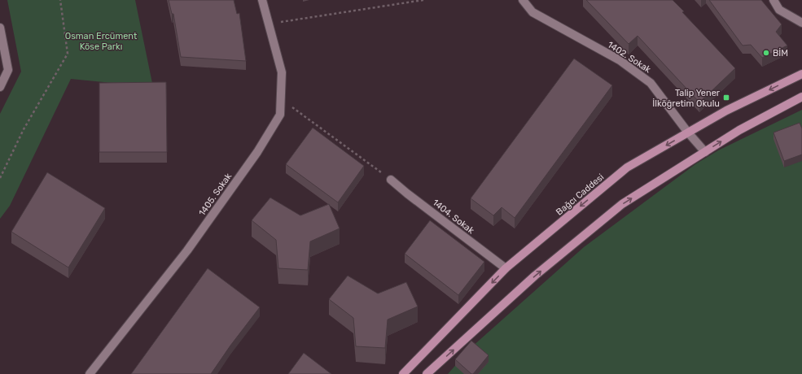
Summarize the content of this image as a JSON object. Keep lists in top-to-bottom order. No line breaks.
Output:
{"streets":{"main road":["Bağcı Caddesi"],"street":["1402. Sokak","1405. Sokak","1404. Sokak"]},"crossings":[["1402. Sokak","Bağcı Caddesi"],["Bağcı Caddesi","1404. Sokak"]],"parks":["Osman Ercüment Köse Parkı"],"places":{"other":["BİM"],"transit":["Talip Yener İlköğretim Okulu"]}}
